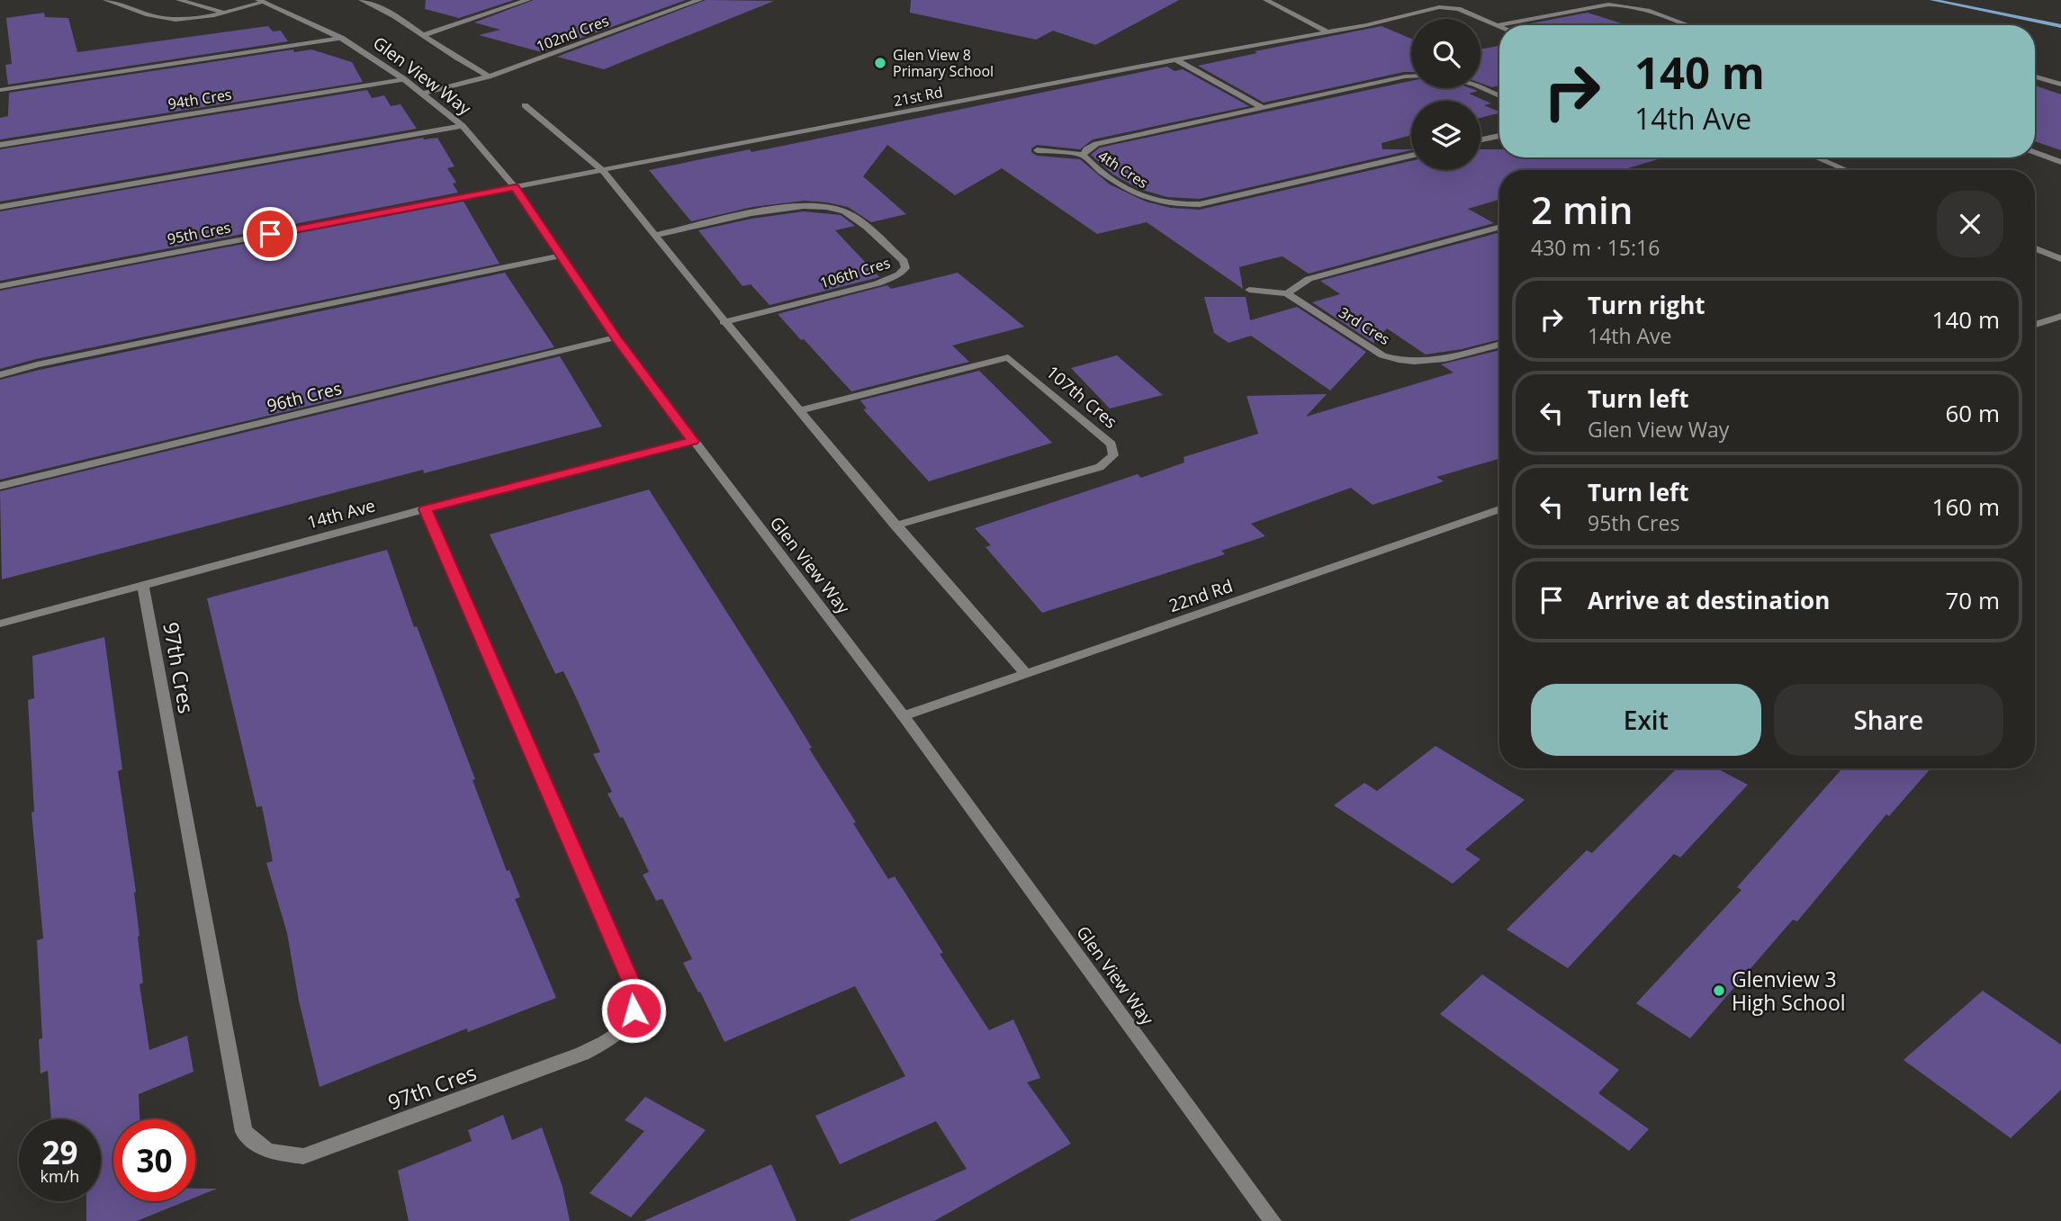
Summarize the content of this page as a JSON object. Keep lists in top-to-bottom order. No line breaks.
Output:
{"streets":{"street":["102nd Cres","Glen View Way","21st Rd","94th Cres","4th Cres","95th Cres","106th Cres","3rd Cres","96th Cres","107th Cres","14th Ave","22nd Rd","97th Cres"]},"crossings":[["102nd Cres","Glen View Way"],["Glen View Way","21st Rd"],["Glen View Way","94th Cres"],["Glen View Way","95th Cres"],["Glen View Way","96th Cres"],["Glen View Way","14th Ave"],["Glen View Way","22nd Rd"],["21st Rd","95th Cres"],["14th Ave","97th Cres"]],"places":["Glen View 8 Primary School","Glenview 3 High School"],"page":{"turn":["140 m","14th Ave"],"heading":["2 min","430 m · 15:16"],"list":[{"name":"Turn right","note":"14th Ave","value":"140 m"},{"name":"Turn left","note":"Glen View Way","value":"60 m"},{"name":"Turn left","note":"95th Cres","value":"160 m"},{"name":"Arrive at destination","value":"70 m"}],"buttons":["Exit","Share"],"speed":"29 km/h","limit":"30"}}
